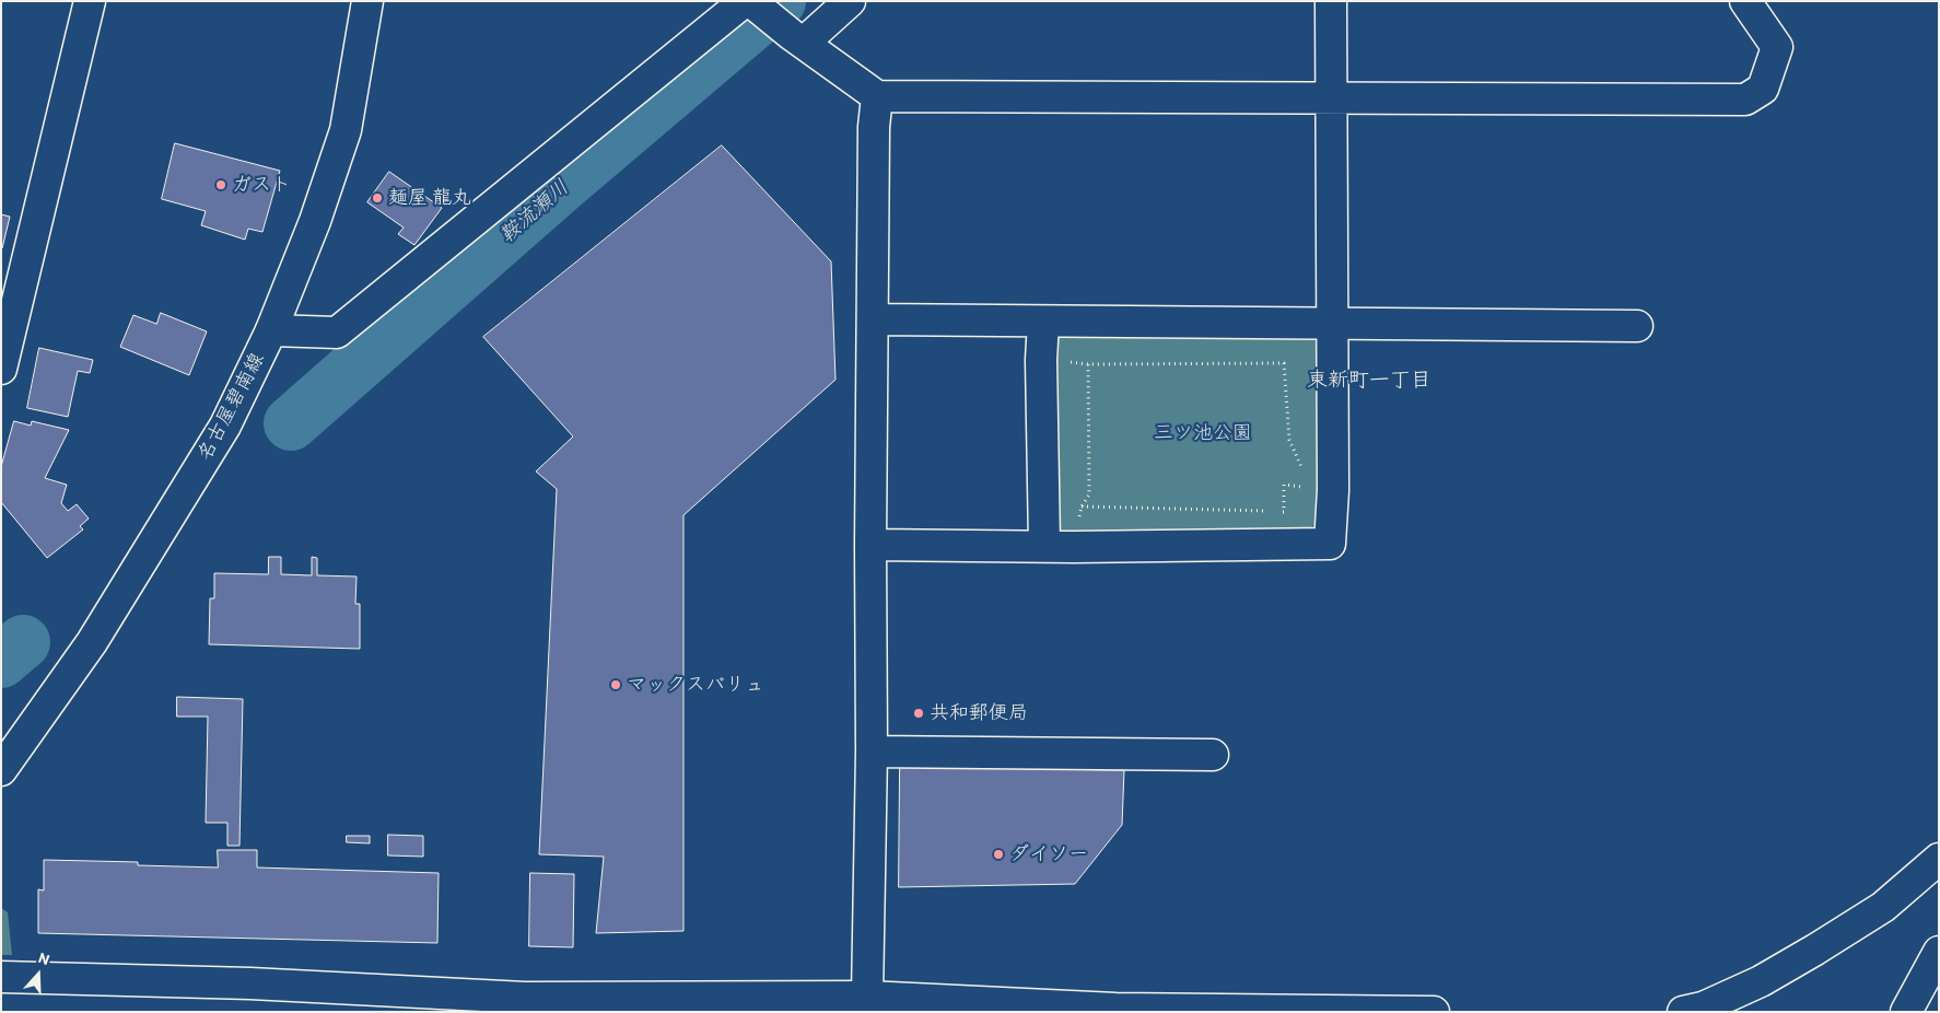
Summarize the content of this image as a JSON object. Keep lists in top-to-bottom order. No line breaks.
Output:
{"streets":{"street":["名古屋碧南線"]},"districts":["東新町一丁目"],"water":["鞍流瀬川"],"parks":["三ツ池公園"],"places":["ガスト","麺屋 龍丸","マックスバリュ","共和郵便局","ダイソー"],"north":"top"}
